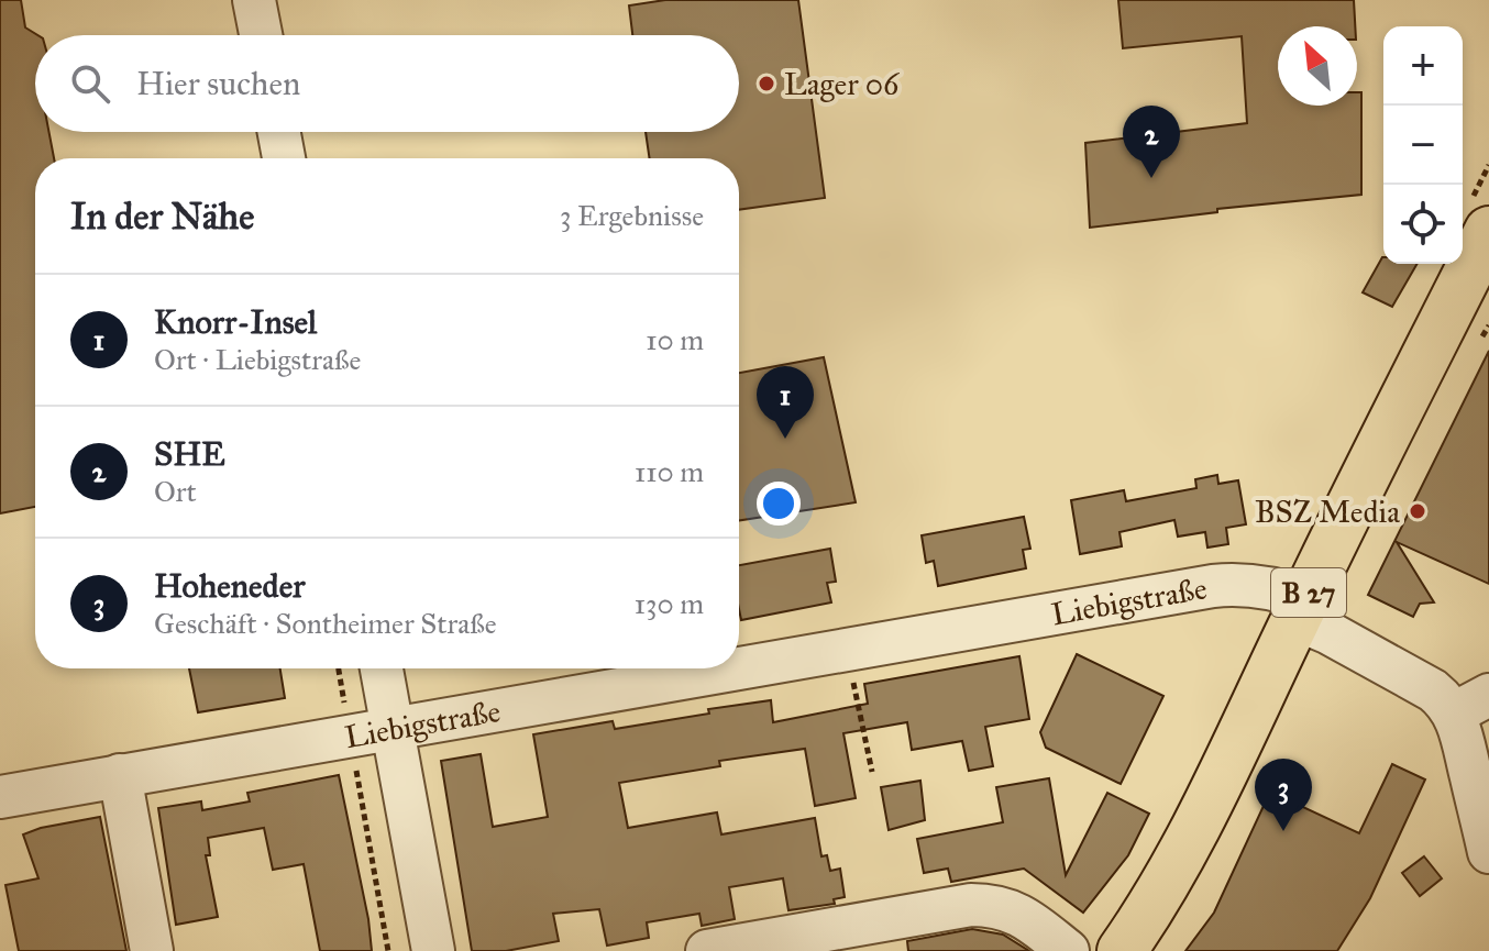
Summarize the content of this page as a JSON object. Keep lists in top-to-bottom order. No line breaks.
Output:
{"streets":{"main road":["B 27"],"street":["Liebigstraße"]},"crossings":[["B 27","Liebigstraße"]],"places":["Lager 06","BSZ Media"],"north":"top left","page":{"map_buttons":["+","−"],"search":"Hier suchen","pins":["2","1","3"],"heading":["In der Nähe","3 Ergebnisse"],"list":[{"mark":"1","name":"Knorr-Insel","note":"Ort · Liebigstraße","value":"10 m"},{"mark":"2","name":"SHE","note":"Ort","value":"110 m"},{"mark":"3","name":"Hoheneder","note":"Geschäft · Sontheimer Straße","value":"130 m"}]}}
